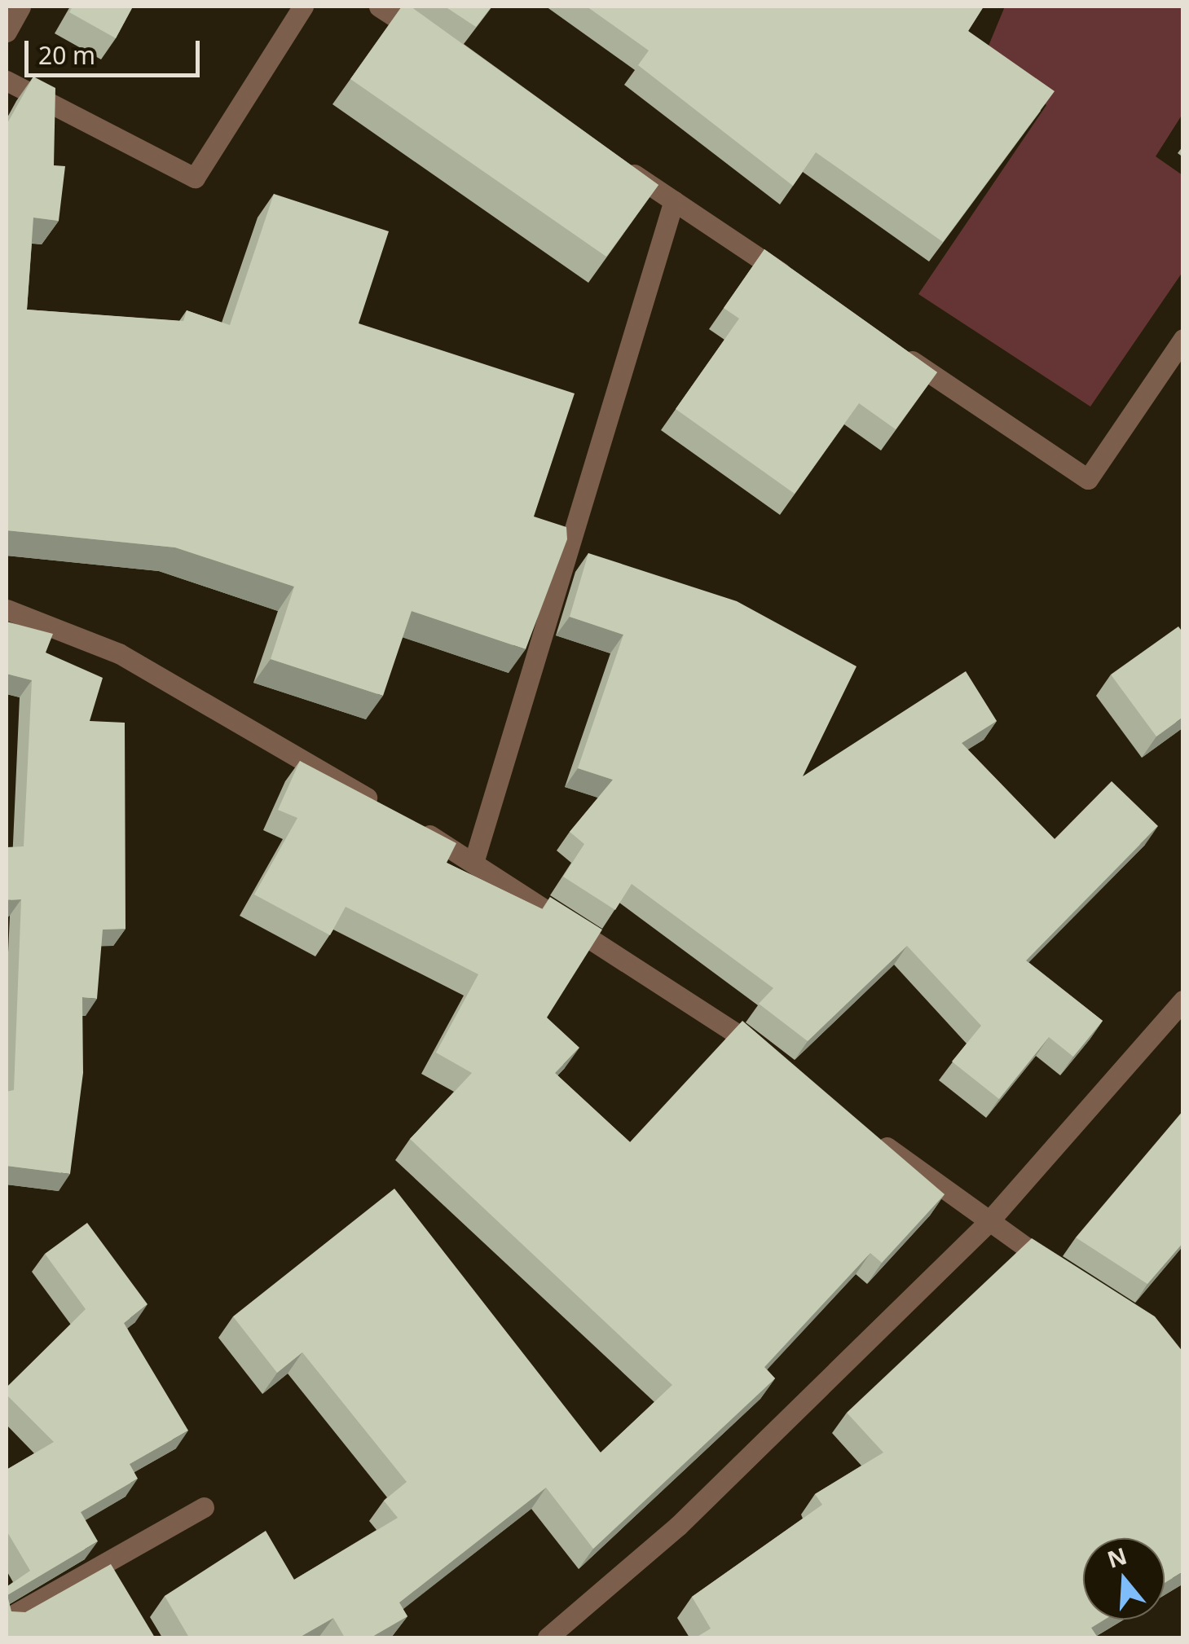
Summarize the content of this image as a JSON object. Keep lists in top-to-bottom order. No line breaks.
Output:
{"scale_bar":"20 m","north":"top"}
